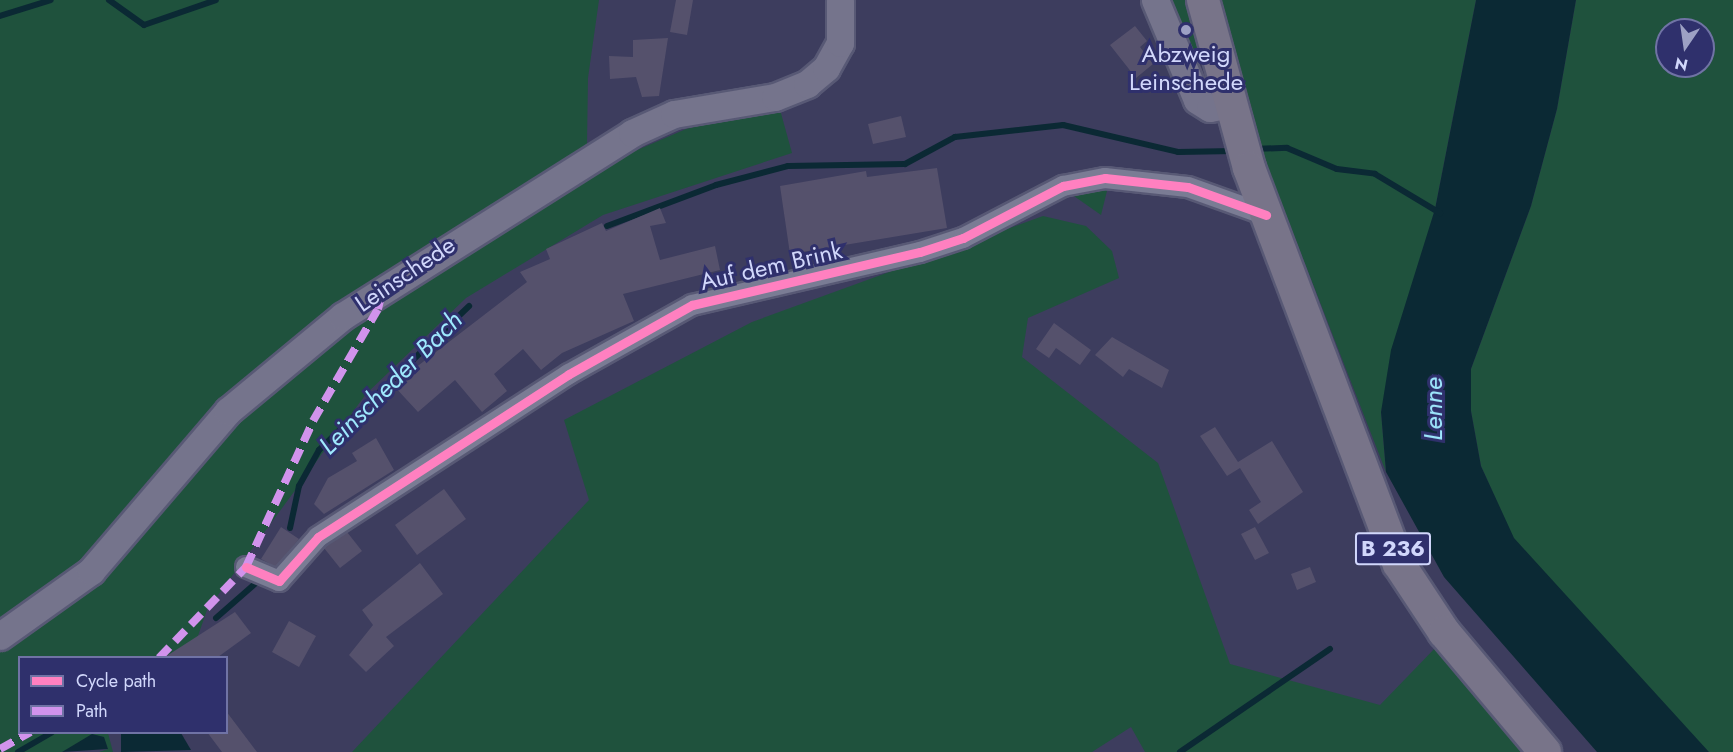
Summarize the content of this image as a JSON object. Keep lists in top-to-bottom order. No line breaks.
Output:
{"streets":{"main road":["Leinschede","B 236"],"street":["Auf dem Brink"]},"crossings":[["Auf dem Brink","B 236"]],"water":["Leinscheder Bach","Lenne"],"places":["Abzweig Leinschede"],"legend":["Cycle path","Path"],"north":"bottom"}
